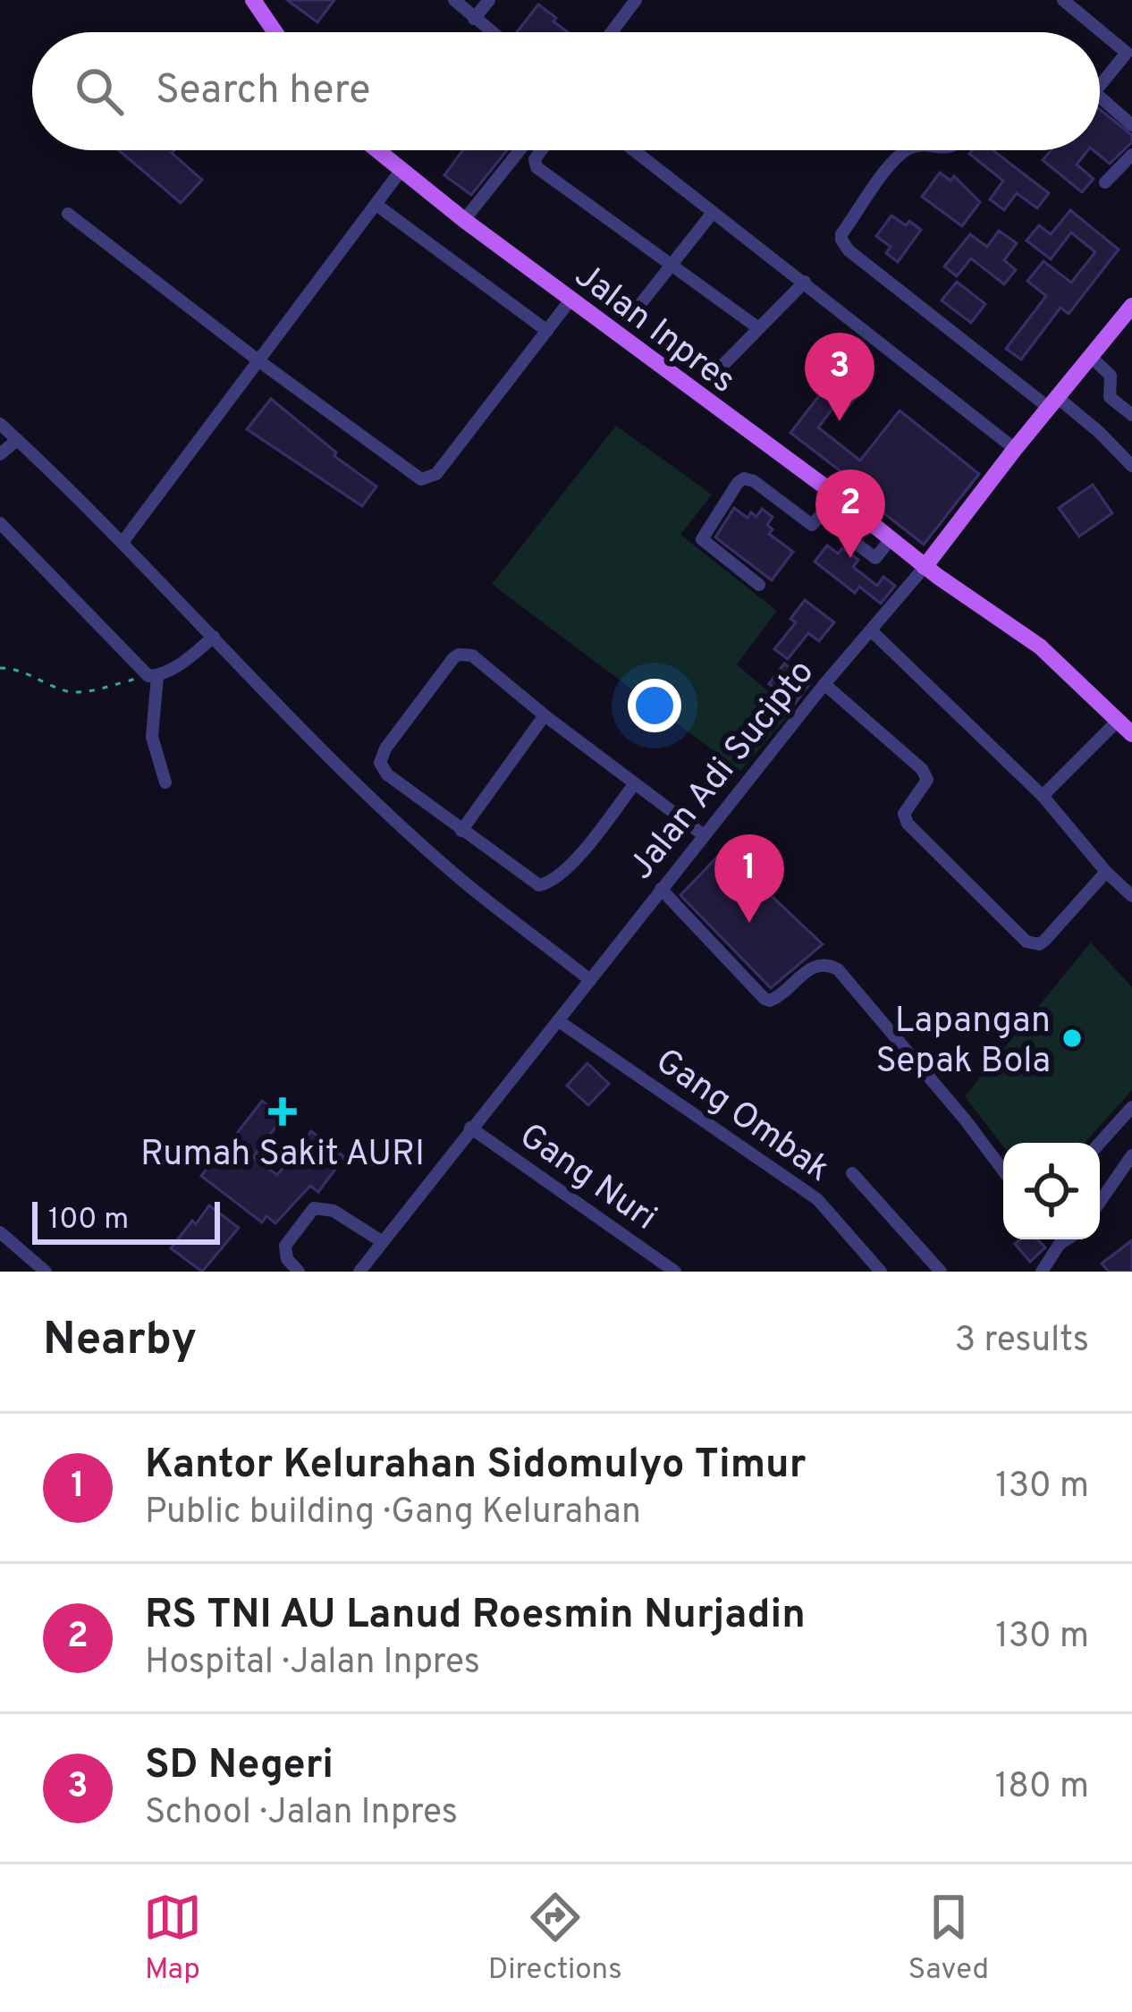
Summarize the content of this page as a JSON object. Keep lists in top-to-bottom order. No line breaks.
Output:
{"streets":{"main road":["Jalan Inpres","Jalan Adi Sucipto"],"street":["Gang Ombak","Gang Nuri"]},"crossings":[["Jalan Inpres","Jalan Adi Sucipto"],["Jalan Adi Sucipto","Gang Ombak"],["Jalan Adi Sucipto","Gang Nuri"]],"places":{"other":["Lapangan Sepak Bola"],"health":["Rumah Sakit AURI"]},"scale_bar":"100 m","page":{"search":"Search here","pins":["3","2","1"],"scale":"100 m","heading":["Nearby","3 results"],"list":[{"mark":"1","name":"Kantor Kelurahan Sidomulyo Timur","note":"Public building · Gang Kelurahan","value":"130 m"},{"mark":"2","name":"RS TNI AU Lanud Roesmin Nurjadin","note":"Hospital · Jalan Inpres","value":"130 m"},{"mark":"3","name":"SD Negeri","note":"School · Jalan Inpres","value":"180 m"}],"nav":["Map","Directions","Saved"]}}
